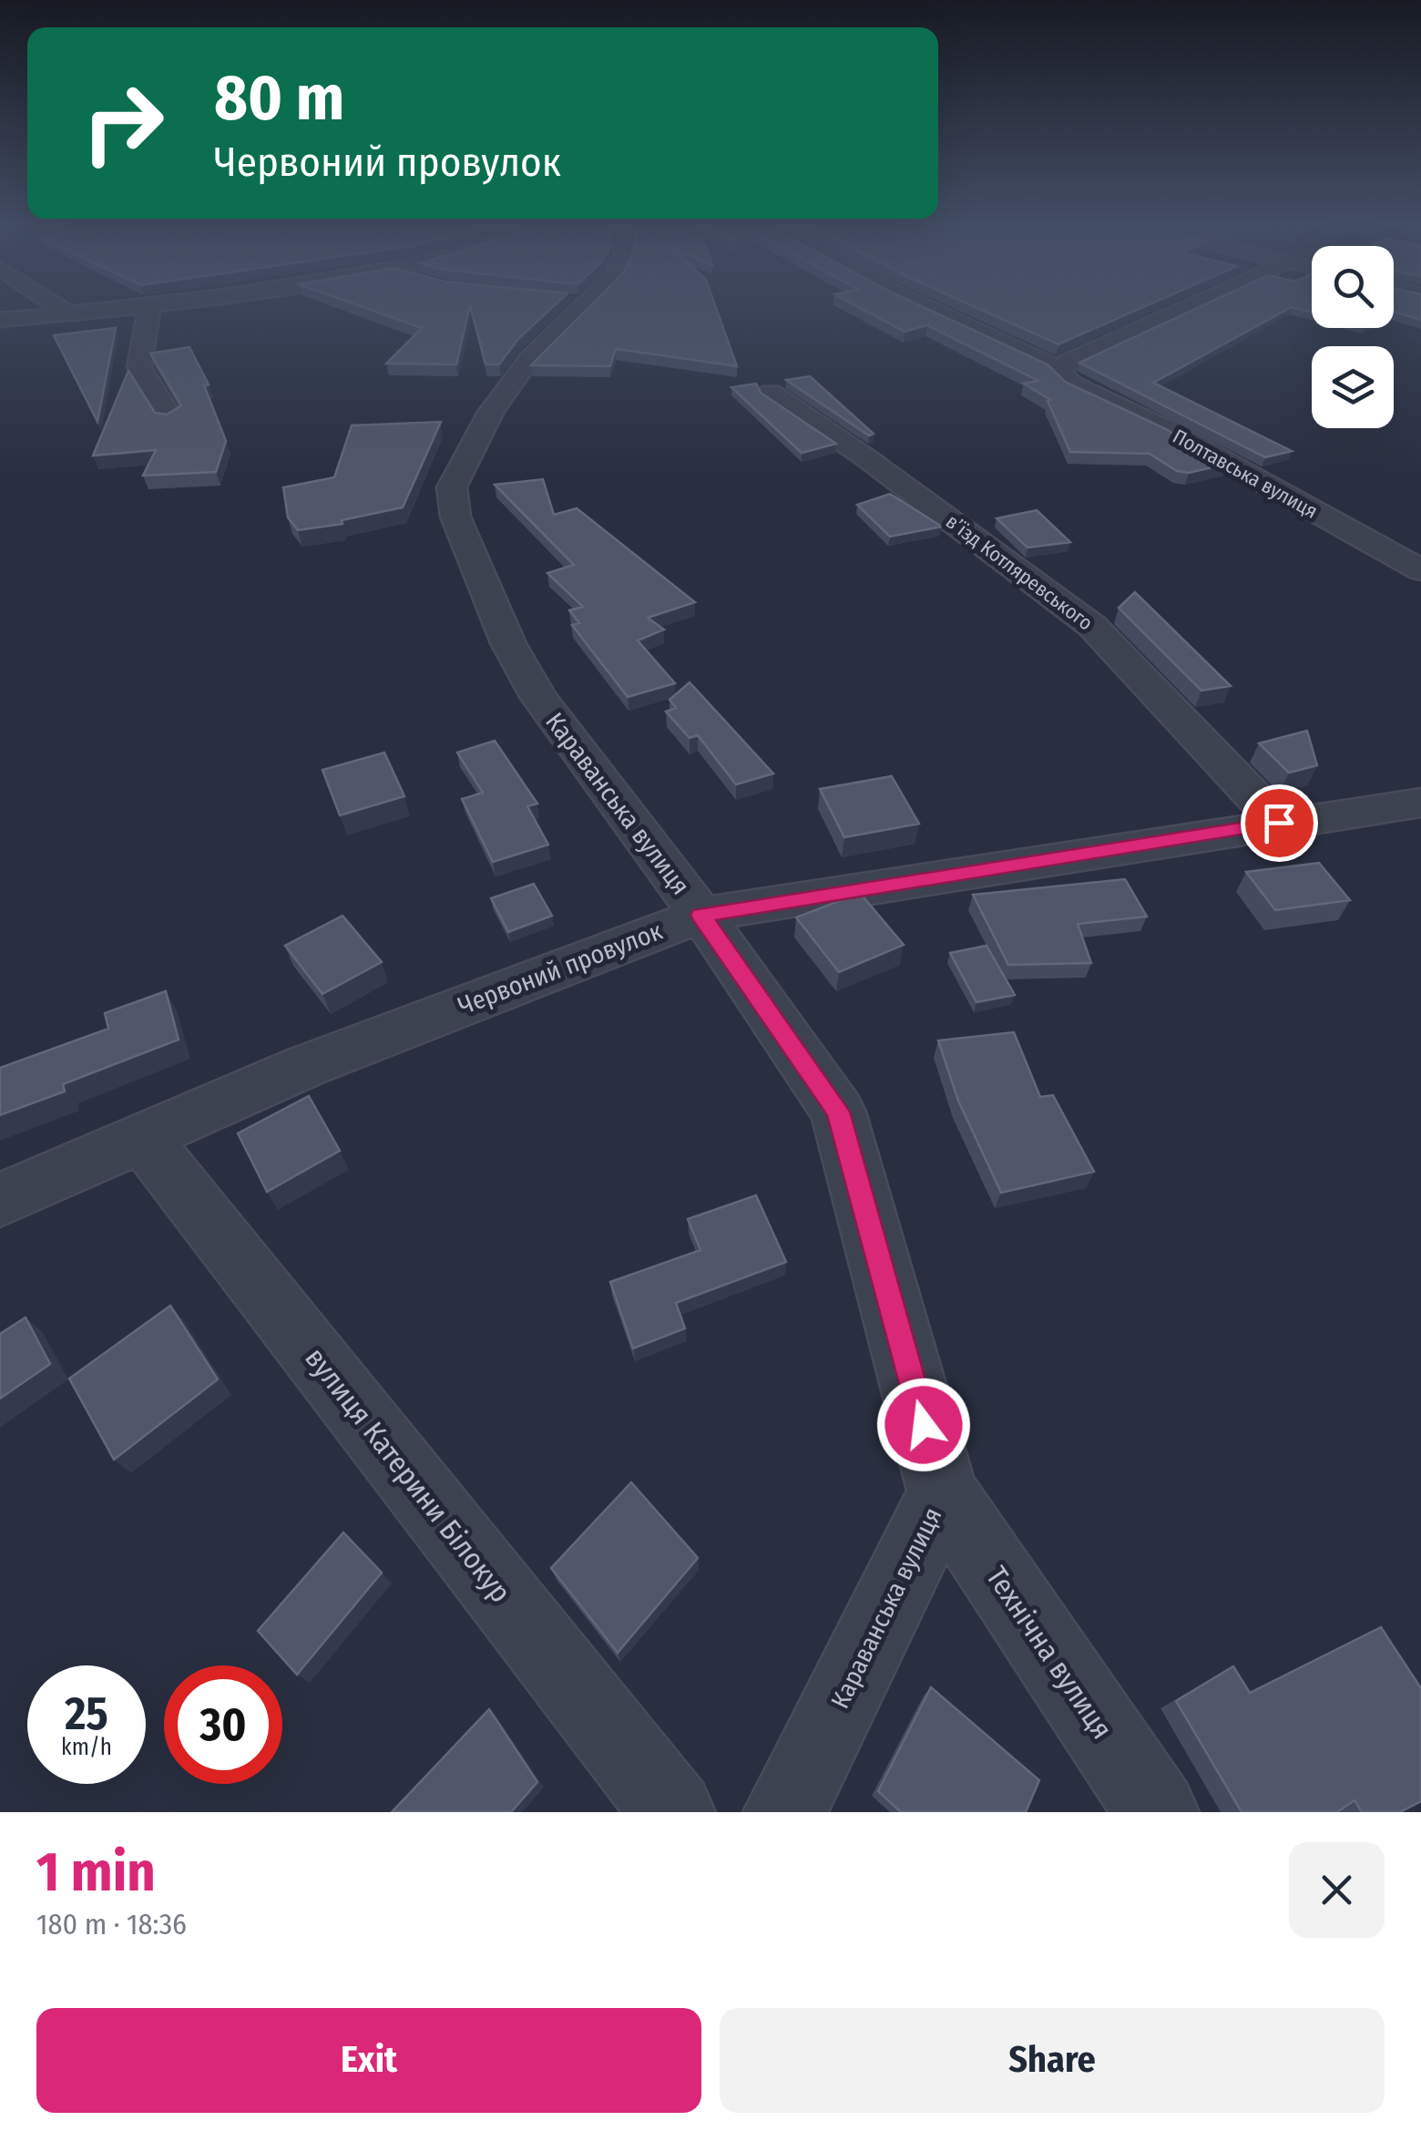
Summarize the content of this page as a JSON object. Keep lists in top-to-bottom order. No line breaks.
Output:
{"streets":{"street":["Полтавська вулиця","в’їзд Котляревського","Караванська вулиця","Червоний провулок","вулиця Катерини Білокур","Технічна вулиця"]},"crossings":[["в’їзд Котляревського","Червоний провулок"],["Караванська вулиця","Червоний провулок"],["Караванська вулиця","Технічна вулиця"],["Червоний провулок","вулиця Катерини Білокур"]],"page":{"turn":["80 m","Червоний провулок"],"speed":"25 km/h","limit":"30","heading":["1 min","180 m · 18:36"],"buttons":["Exit","Share"]}}
